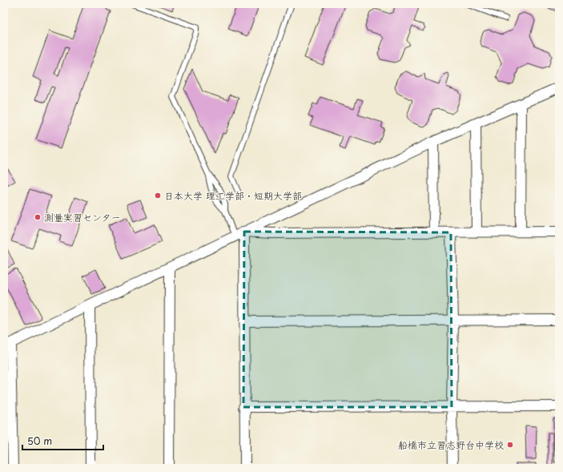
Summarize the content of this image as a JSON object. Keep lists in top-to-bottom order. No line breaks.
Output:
{"places":["日本大学 理工学部・短期大学部","測量実習センター","船橋市立習志野台中学校"],"scale_bar":"50 m"}
